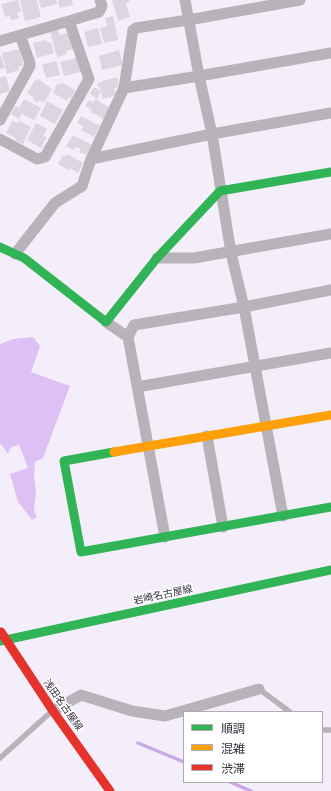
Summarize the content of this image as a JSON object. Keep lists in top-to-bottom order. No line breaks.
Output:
{"streets":{"street":["岩崎名古屋線","浅田名古屋線"]},"crossings":[["岩崎名古屋線","浅田名古屋線"]],"legend":["順調","混雑","渋滞"]}
